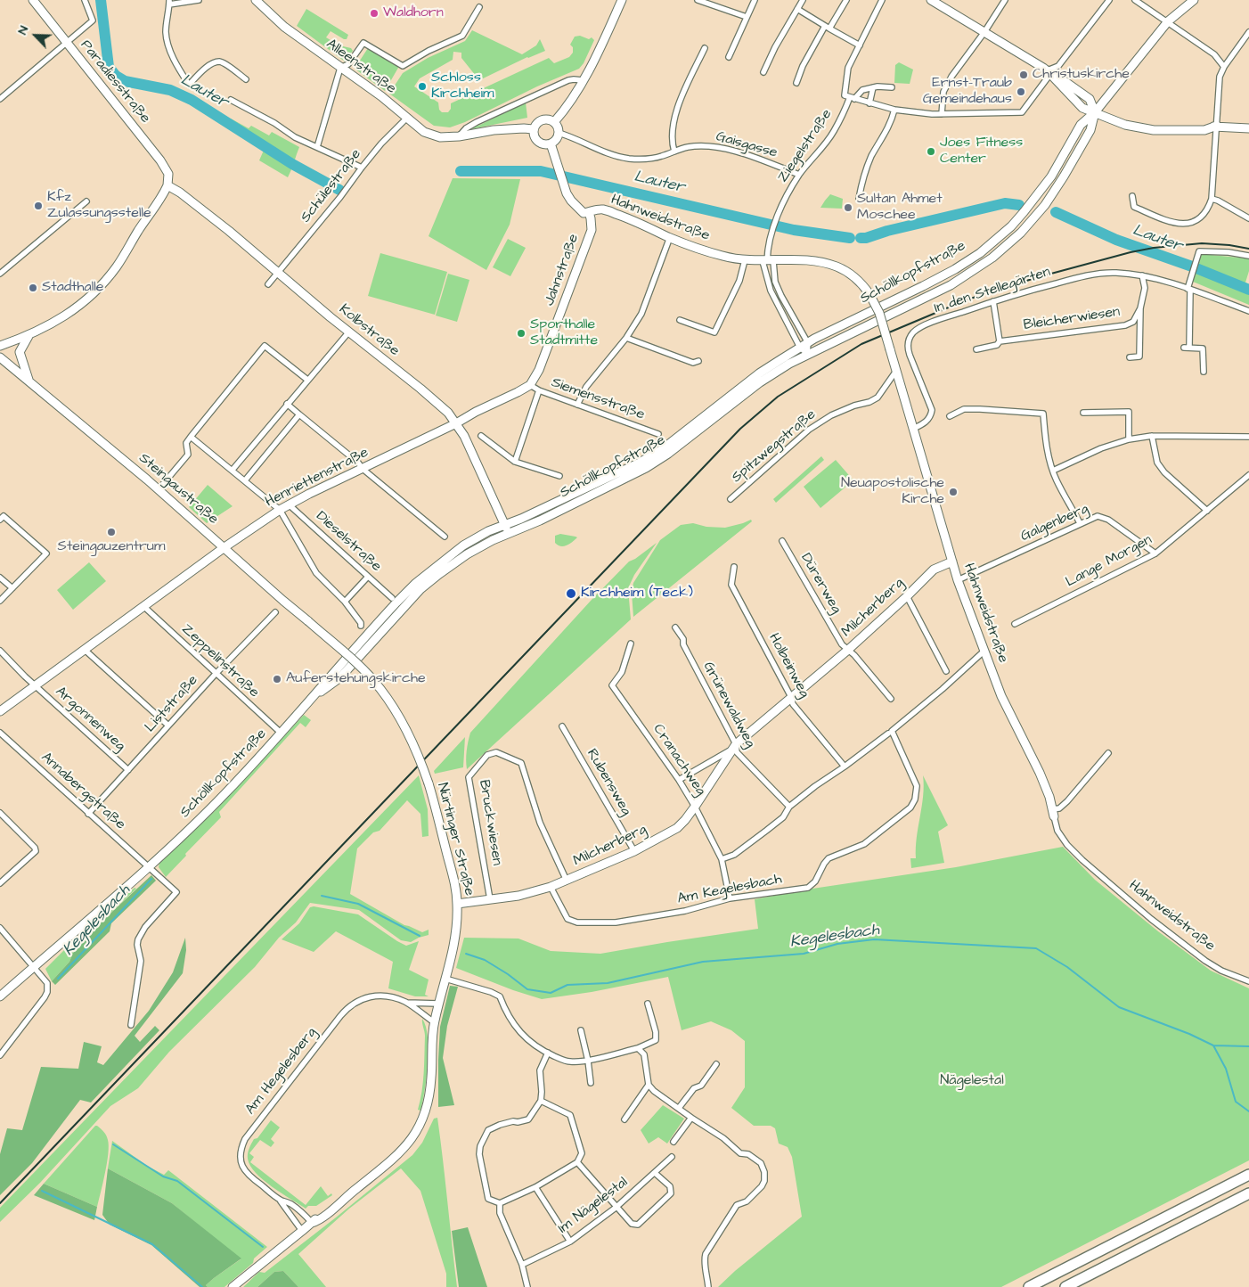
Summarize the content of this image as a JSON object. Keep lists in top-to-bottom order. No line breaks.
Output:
{"streets":{"main road":["Alleenstraße","Paradiesstraße","Hahnweidstraße","Jahnstraße","Schöllkopfstraße","Kolbstraße","Henriettenstraße","Steingaustraße","Milcherberg","Nürtinger Straße"],"street":["Gaisgasse","Ziegelstraße","Schülestraße","In den Stellegärten","Bleicherwiesen","Siemensstraße","Spitzwegstraße","Galgenberg","Dieselstraße","Lange Morgen","Dürerweg","Zeppelinstraße","Holbeinweg","Liststraße","Grünewaldweg","Argonnenweg","Cranachweg","Rubensweg","Annabergstraße","Bruckwiesen","Am Kegelesbach","Am Hegelesberg","Im Nägelestal"]},"crossings":[["Alleenstraße","Gaisgasse"],["Alleenstraße","Schülestraße"],["Alleenstraße","Hahnweidstraße"],["Paradiesstraße","Kolbstraße"],["Gaisgasse","Ziegelstraße"],["Gaisgasse","Hahnweidstraße"],["Ziegelstraße","Hahnweidstraße"],["Ziegelstraße","Schöllkopfstraße"],["Schülestraße","Kolbstraße"],["Hahnweidstraße","Jahnstraße"],["Hahnweidstraße","In den Stellegärten"],["Hahnweidstraße","Spitzwegstraße"],["Hahnweidstraße","Galgenberg"],["Hahnweidstraße","Milcherberg"],["Hahnweidstraße","Am Kegelesbach"],["Jahnstraße","Siemensstraße"],["Jahnstraße","Henriettenstraße"],["Schöllkopfstraße","Kolbstraße"],["Schöllkopfstraße","Zeppelinstraße"],["Schöllkopfstraße","Annabergstraße"],["In den Stellegärten","Bleicherwiesen"],["Kolbstraße","Henriettenstraße"],["Siemensstraße","Henriettenstraße"],["Henriettenstraße","Steingaustraße"],["Henriettenstraße","Dieselstraße"],["Henriettenstraße","Zeppelinstraße"],["Henriettenstraße","Argonnenweg"],["Steingaustraße","Nürtinger Straße"],["Galgenberg","Lange Morgen"],["Dürerweg","Milcherberg"],["Milcherberg","Holbeinweg"],["Milcherberg","Grünewaldweg"],["Milcherberg","Cranachweg"],["Milcherberg","Rubensweg"],["Milcherberg","Bruckwiesen"],["Milcherberg","Nürtinger Straße"],["Milcherberg","Am Kegelesbach"],["Zeppelinstraße","Liststraße"],["Liststraße","Argonnenweg"],["Liststraße","Annabergstraße"],["Cranachweg","Am Kegelesbach"],["Nürtinger Straße","Am Hegelesberg"]],"water":["Lauter","Kegelesbach"],"parks":["Nägelestal"],"places":["Waldhorn","Christuskirche","Schloss Kirchheim","Ernst-Traub Gemeindehaus","Joes Fitness Center","Kfz Zulassungsstelle","Sultan Ahmet Moschee","Stadthalle","Sporthalle Stadtmitte","Neuapostolische Kirche","Steingauzentrum","Kirchheim (Teck)","Auferstehungskirche"],"north":"top left"}
